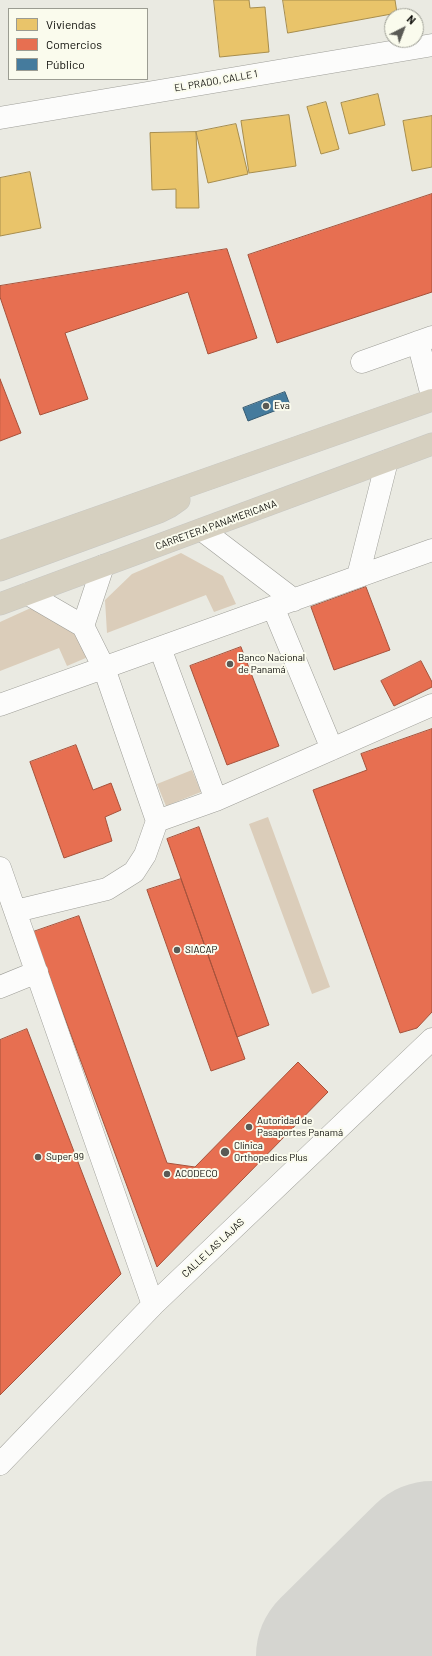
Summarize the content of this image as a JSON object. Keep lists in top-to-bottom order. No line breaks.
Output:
{"streets":{"highway":["CARRETERA PANAMERICANA"],"street":["EL PRADO, CALLE 1","CALLE LAS LAJAS"]},"places":["Eva","Banco Nacional de Panamá","SIACAP","Autoridad de Pasaportes Panamá","Clínica Orthopedics Plus","Super 99","ACODECO"],"legend":["Viviendas","Comercios","Público"],"north":"top right"}
